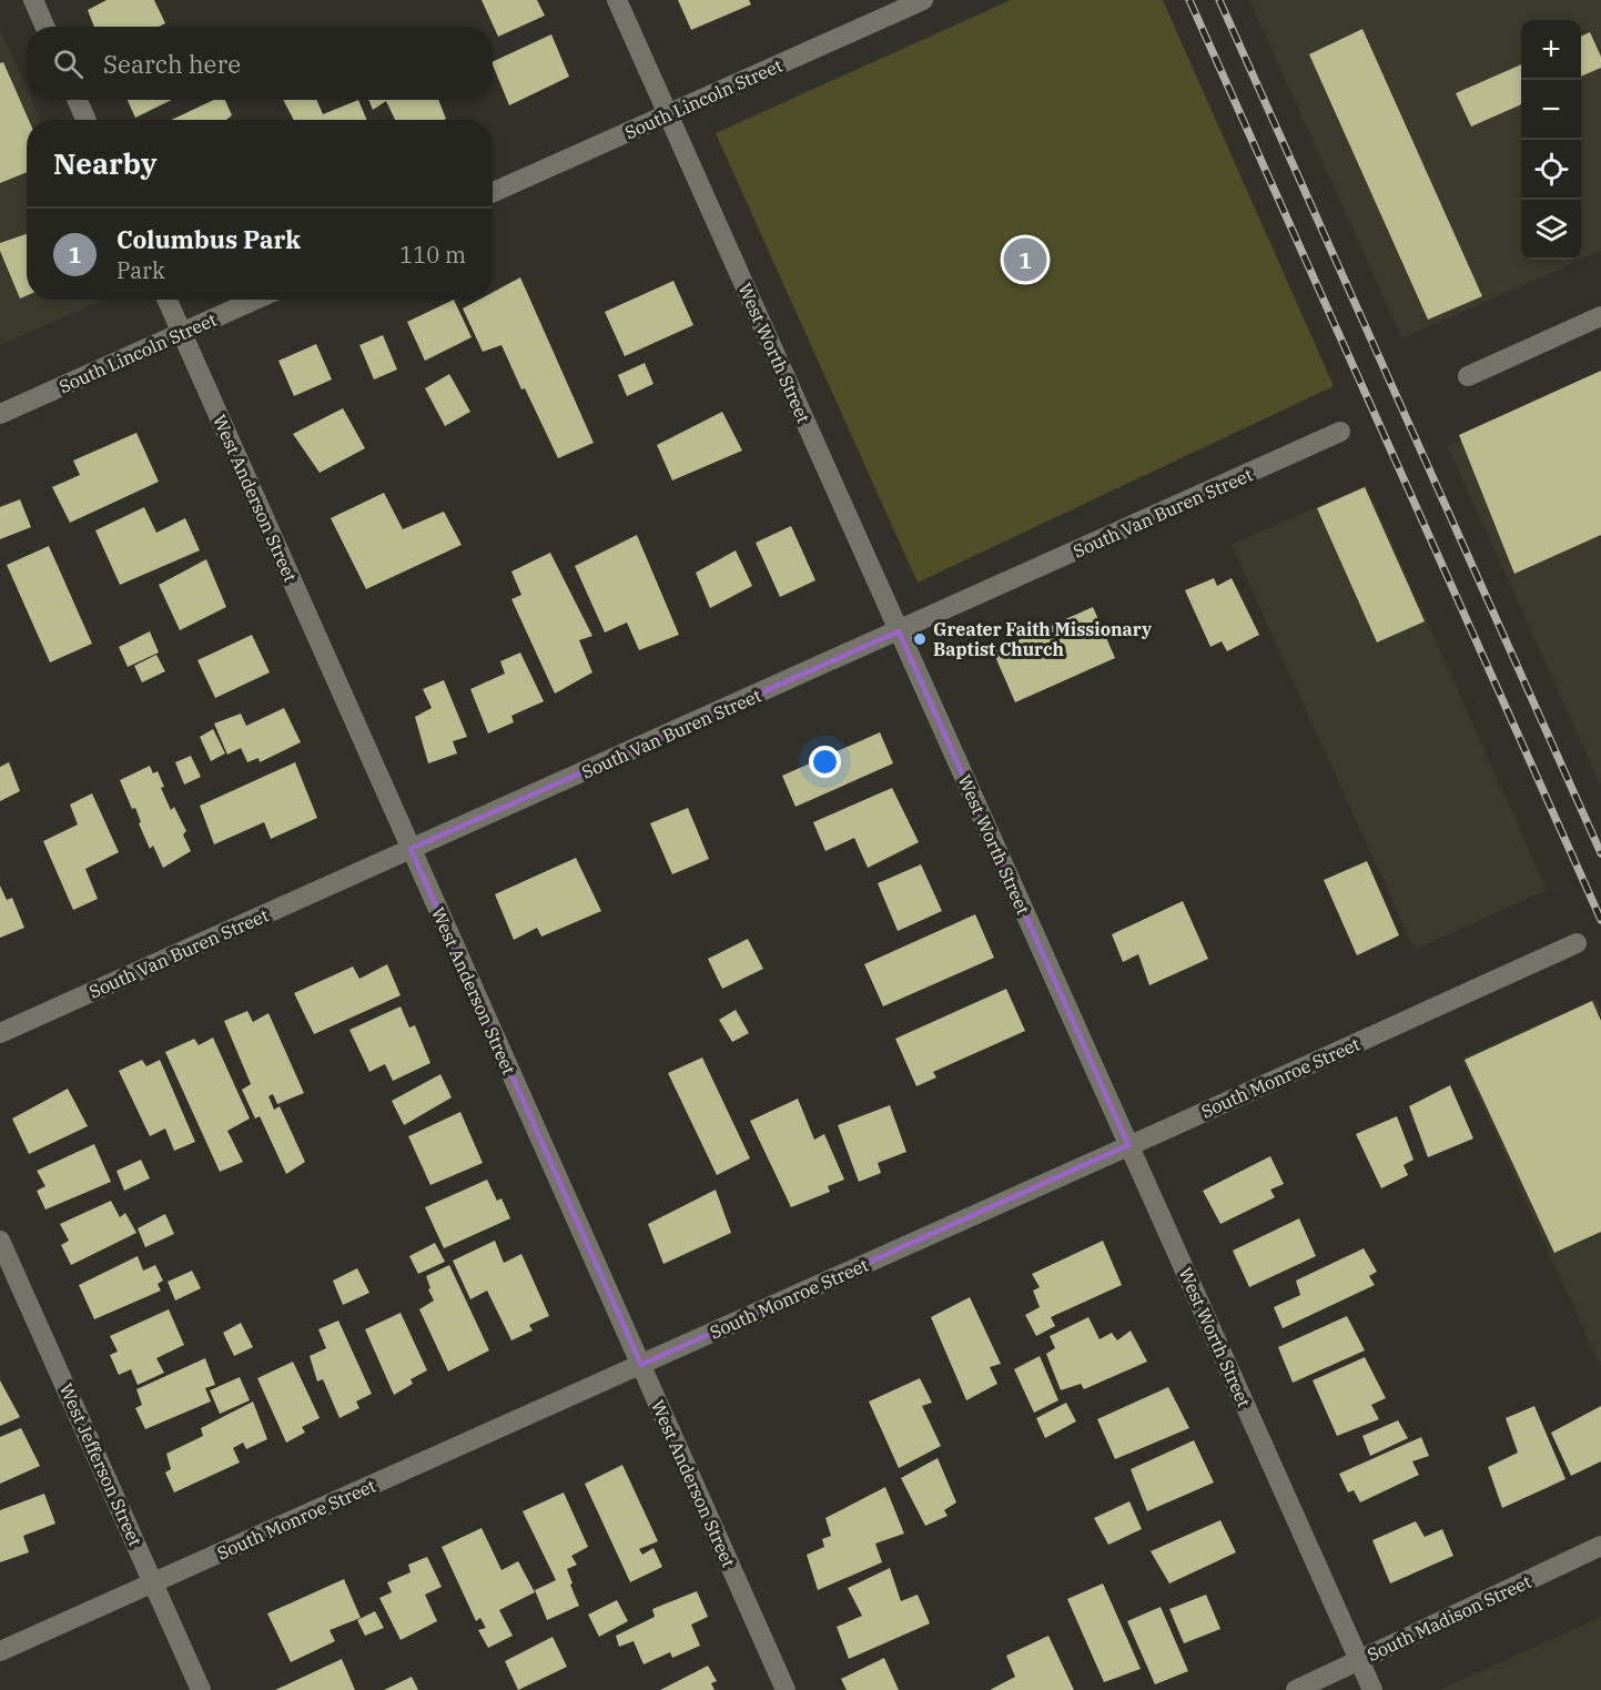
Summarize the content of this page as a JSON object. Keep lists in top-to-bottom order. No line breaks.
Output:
{"streets":{"street":["South Lincoln Street","West Worth Street","West Anderson Street","South Van Buren Street","South Monroe Street","West Jefferson Street","South Madison Street"]},"crossings":[["South Lincoln Street","West Worth Street"],["South Lincoln Street","West Anderson Street"],["West Worth Street","South Van Buren Street"],["West Worth Street","South Monroe Street"],["West Worth Street","South Madison Street"],["West Anderson Street","South Van Buren Street"],["West Anderson Street","South Monroe Street"],["South Monroe Street","West Jefferson Street"]],"places":["Greater Faith Missionary Baptist Church"],"page":{"map_buttons":["+","−"],"search":"Search here","heading":"Nearby","list":[{"mark":"1","name":"Columbus Park","note":"Park","value":"110 m"}],"pins":"1"}}
